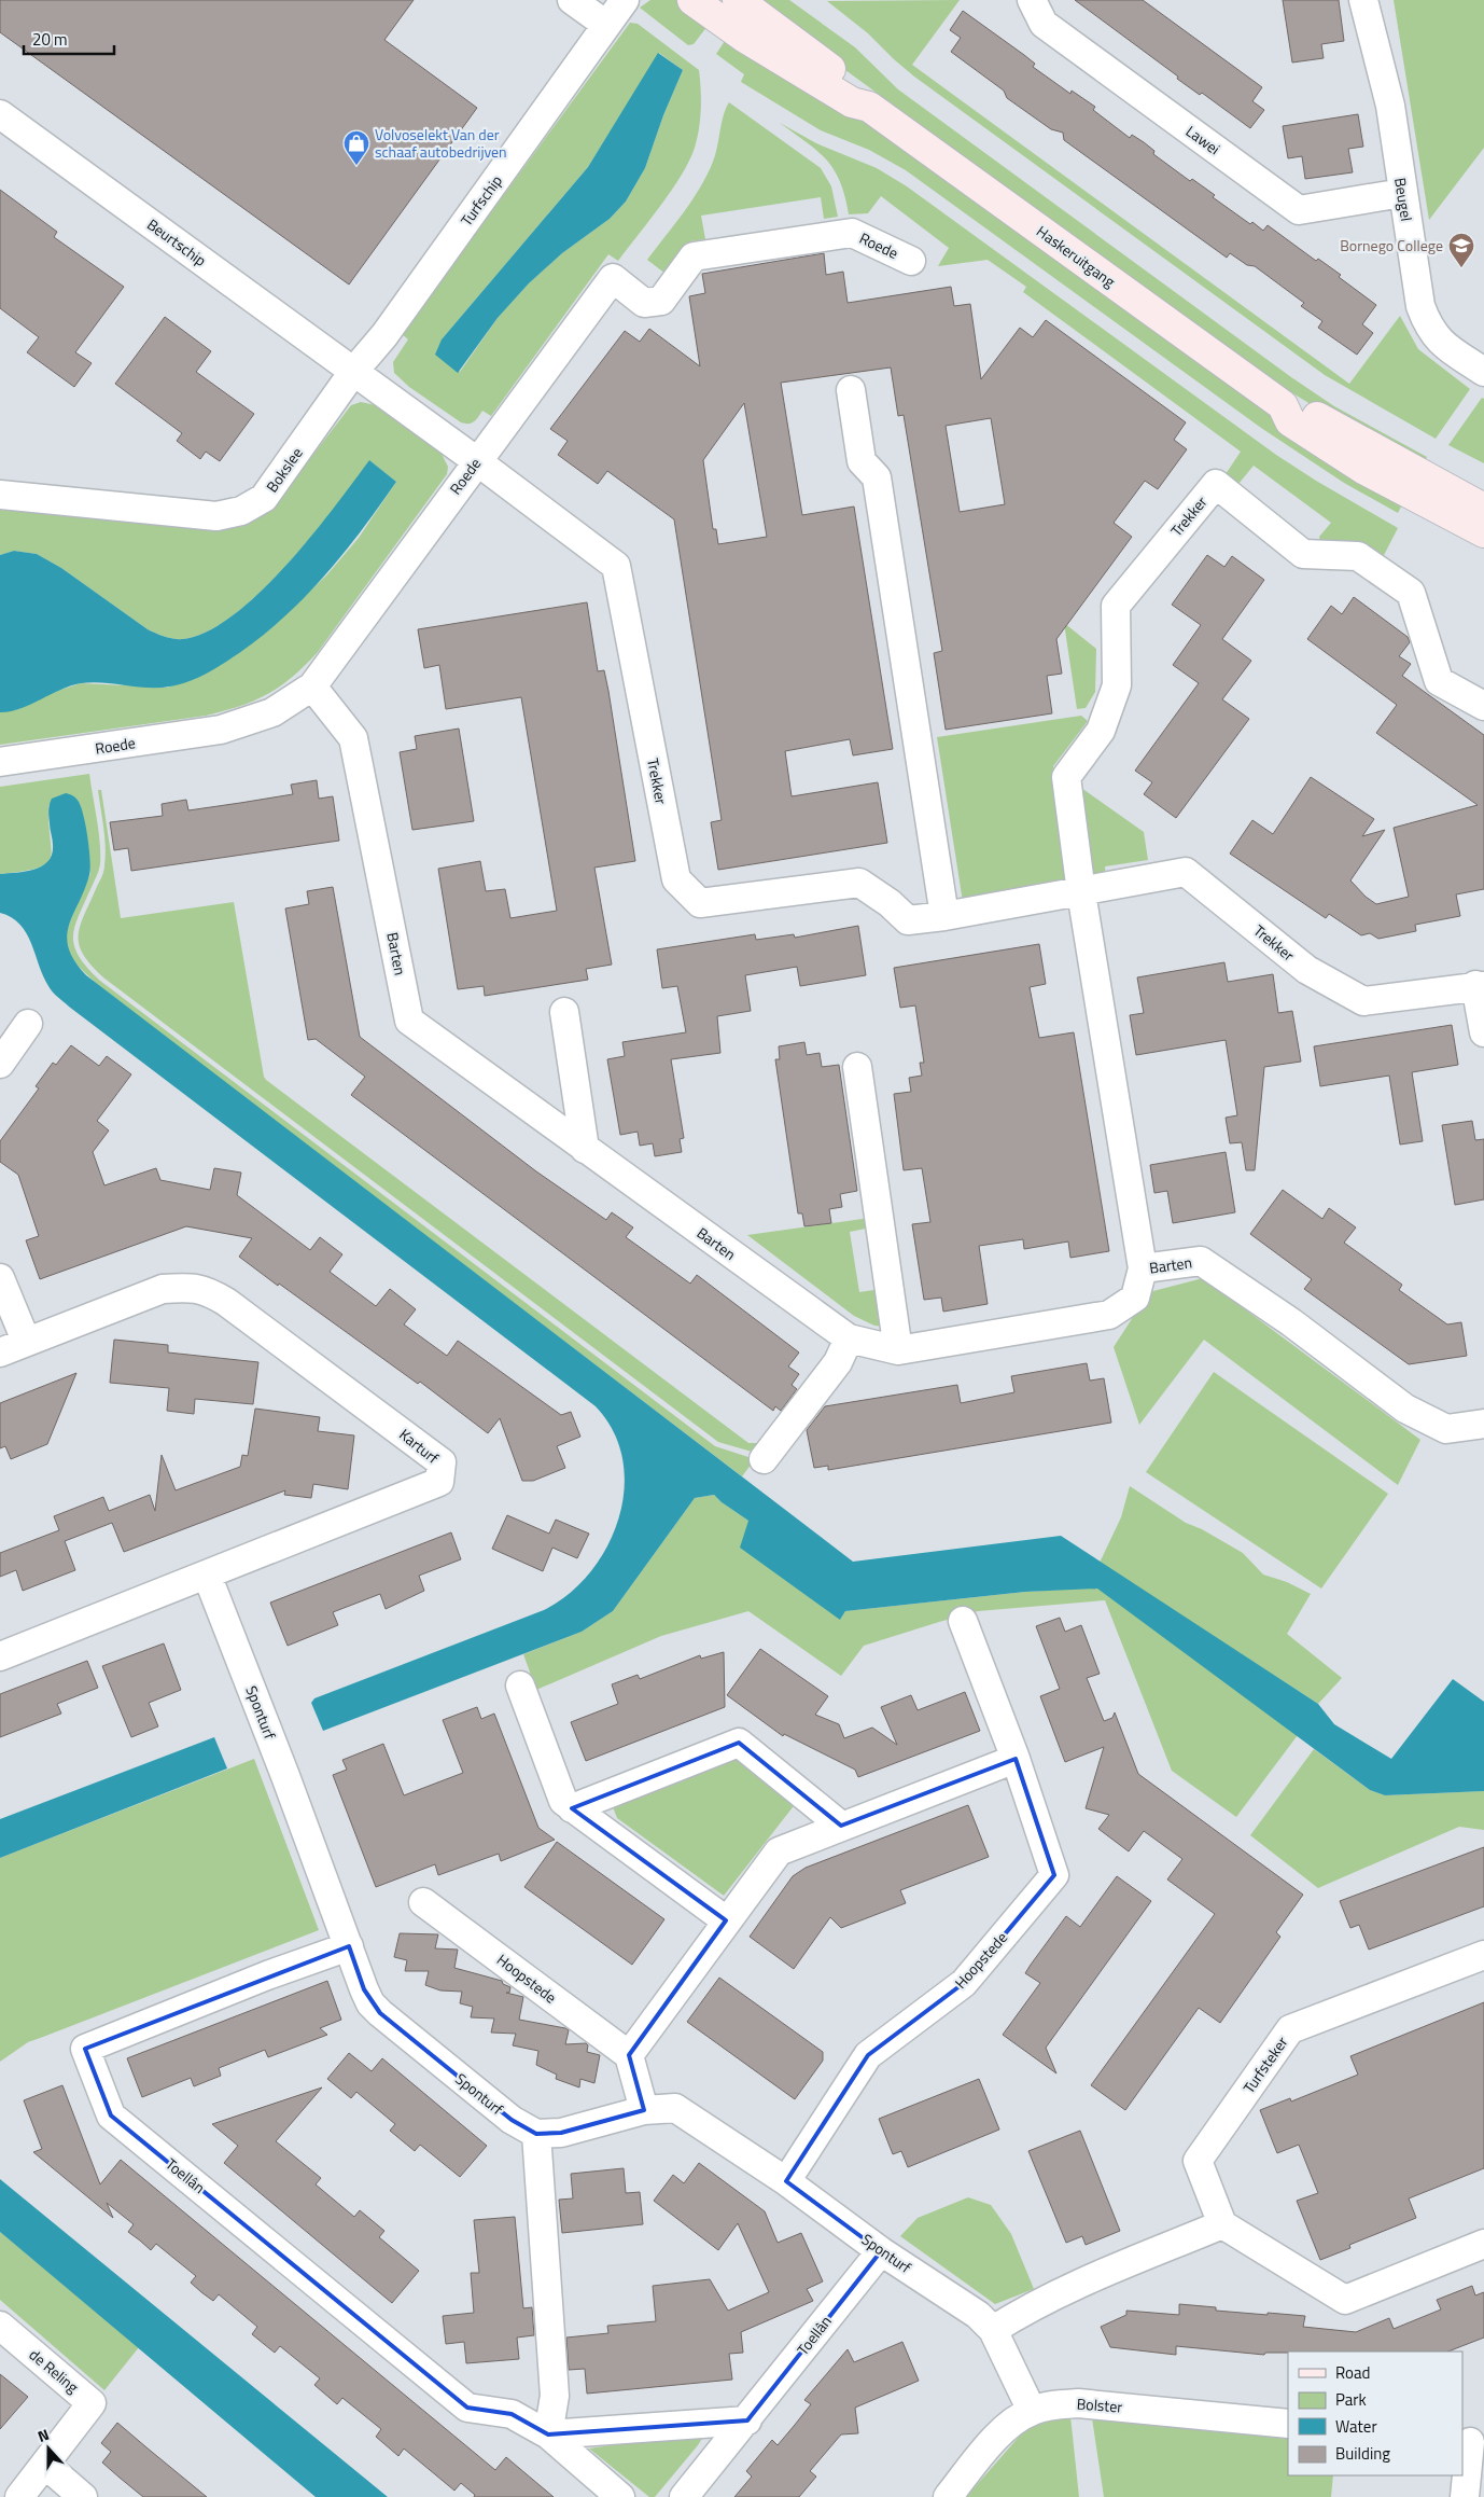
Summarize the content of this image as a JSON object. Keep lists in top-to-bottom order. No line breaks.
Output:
{"streets":{"main road":["Haskeruitgang"],"street":["Lawei","Beugel","Turfschip","Beurtschip","Roede","Bokslee","Trekker","Barten","Karturf","Sponturf","Hoopstede","Turfsteker","Toellân","de Reling","Bolster"]},"crossings":[["Lawei","Beugel"],["Turfschip","Beurtschip"],["Turfschip","Bokslee"],["Beurtschip","Bokslee"],["Roede","Trekker"],["Roede","Barten"],["Trekker","Barten"],["Karturf","Sponturf"],["Sponturf","Hoopstede"],["Sponturf","Toellân"]],"places":{"shop":["Volvoselekt Van der schaaf autobedrijven"],"school or university":["Bornego College"]},"legend":["Road","Park","Water","Building"],"scale_bar":"20 m","north":"top"}
